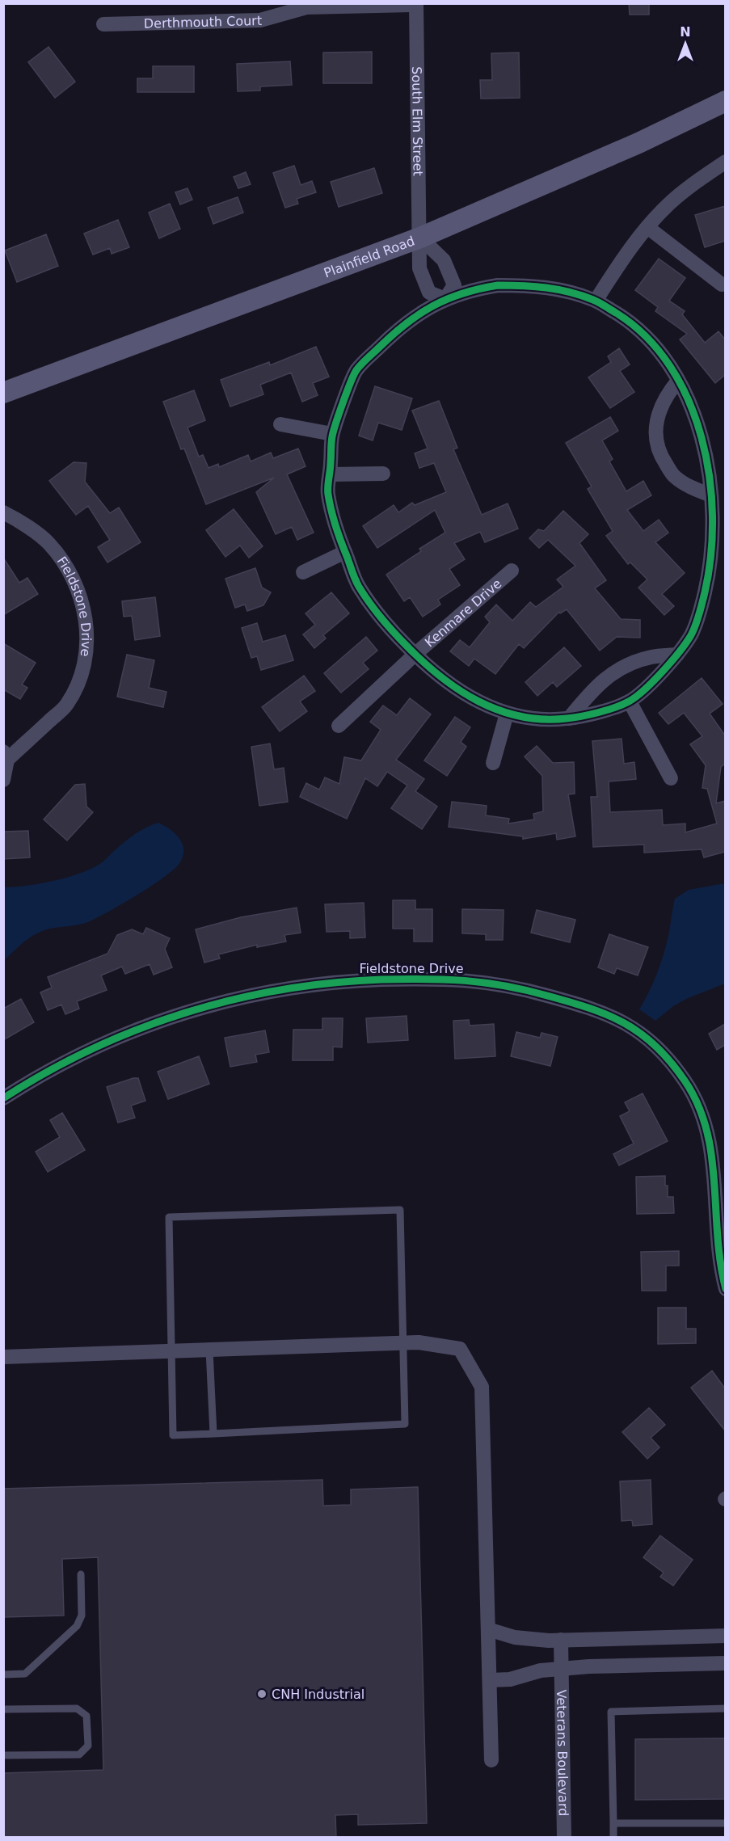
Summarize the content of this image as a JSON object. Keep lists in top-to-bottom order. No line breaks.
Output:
{"streets":{"main road":["Plainfield Road"],"street":["Derthmouth Court","South Elm Street","Fieldstone Drive","Kenmare Drive","Veterans Boulevard"]},"crossings":[["Derthmouth Court","South Elm Street"],["South Elm Street","Plainfield Road"]],"places":["CNH Industrial"],"north":"top"}
